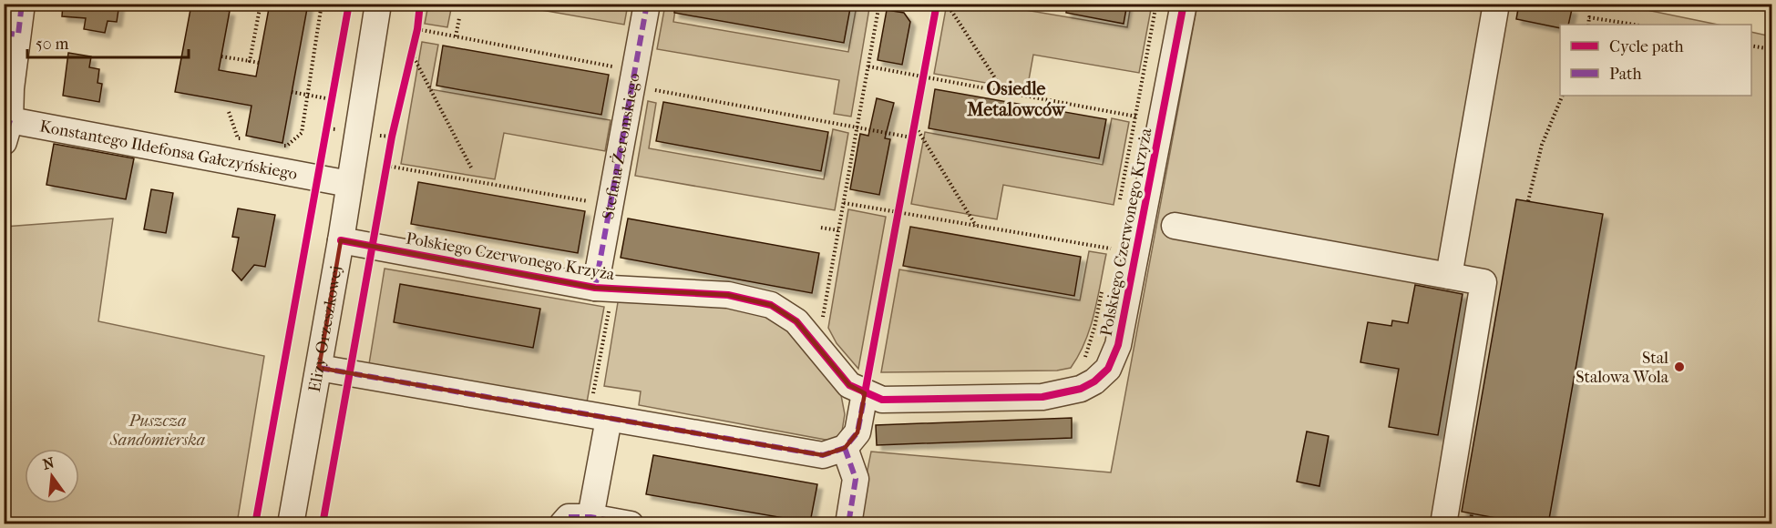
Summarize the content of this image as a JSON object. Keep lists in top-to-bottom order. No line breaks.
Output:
{"streets":{"street":["Stefana Żeromskiego","Konstantego Ildefonsa Gałczyńskiego","Polskiego Czerwonego Krzyża","Elizy Orzeszkowej"]},"crossings":[["Stefana Żeromskiego","Polskiego Czerwonego Krzyża"],["Konstantego Ildefonsa Gałczyńskiego","Elizy Orzeszkowej"],["Polskiego Czerwonego Krzyża","Elizy Orzeszkowej"]],"districts":["Osiedle Metalowców"],"parks":["Puszcza Sandomierska"],"places":["Stal Stalowa Wola"],"legend":["Cycle path","Path"],"scale_bar":"50 m","north":"top"}
